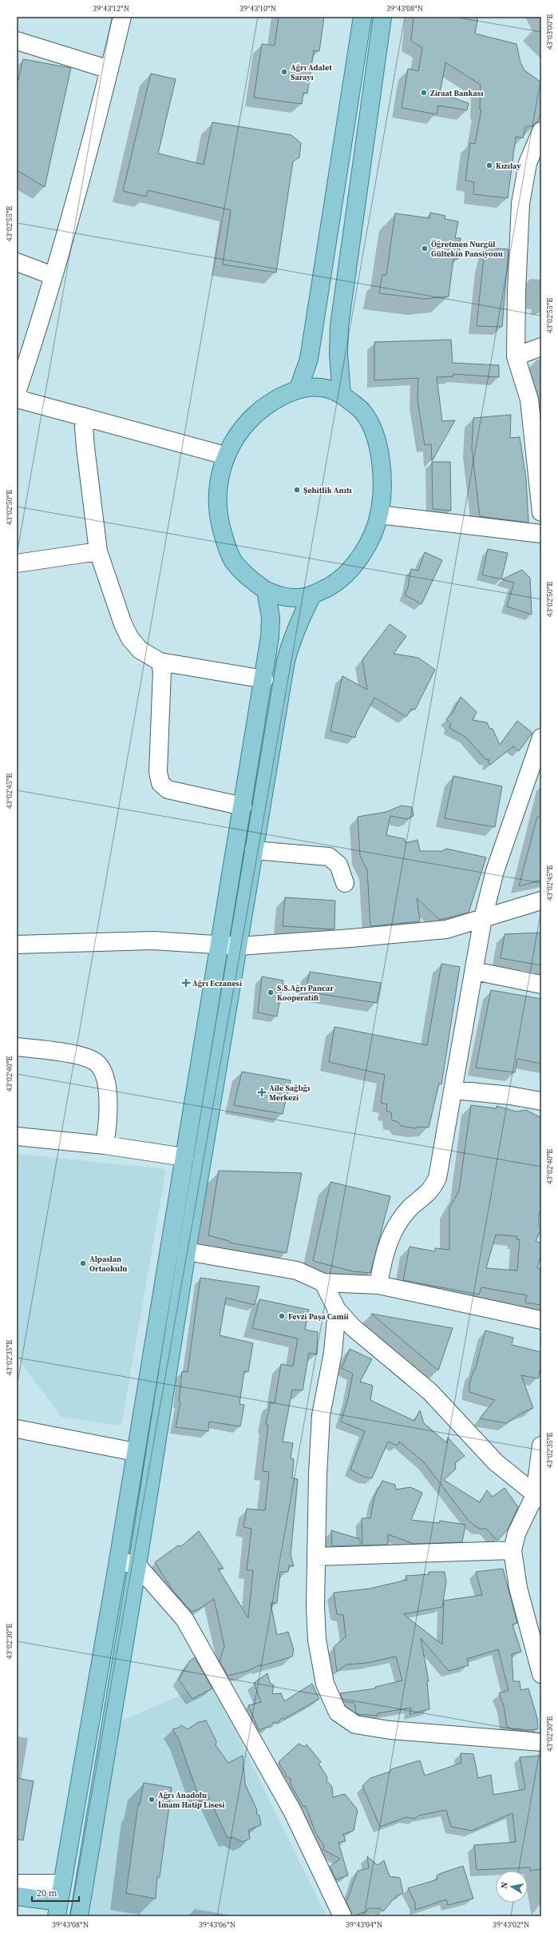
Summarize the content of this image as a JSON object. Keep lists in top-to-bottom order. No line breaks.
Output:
{"places":{"other":["Ağrı Adalet Sarayı","Ziraat Bankası","Kızılay","Öğretmen Nurgül Gültekin Pansiyonu","Şehitlik Anıtı","S.S.Ağrı Pancar Kooperatifi","Alpaslan Ortaokulu","Fevzi Paşa Camii","Ağrı Anadolu İmam Hatip Lisesi"],"health":["Ağrı Eczanesi","Aile Sağlığı Merkezi"]},"scale_bar":"20 m","north":"left","coordinates":["39°43'12\"N","39°43'10\"N","39°43'08\"N","43°03'00\"E","43°02'55\"E","43°02'50\"E","43°02'45\"E","43°02'40\"E","43°02'35\"E","43°02'30\"E","39°43'06\"N","39°43'04\"N","39°43'02\"N"]}
